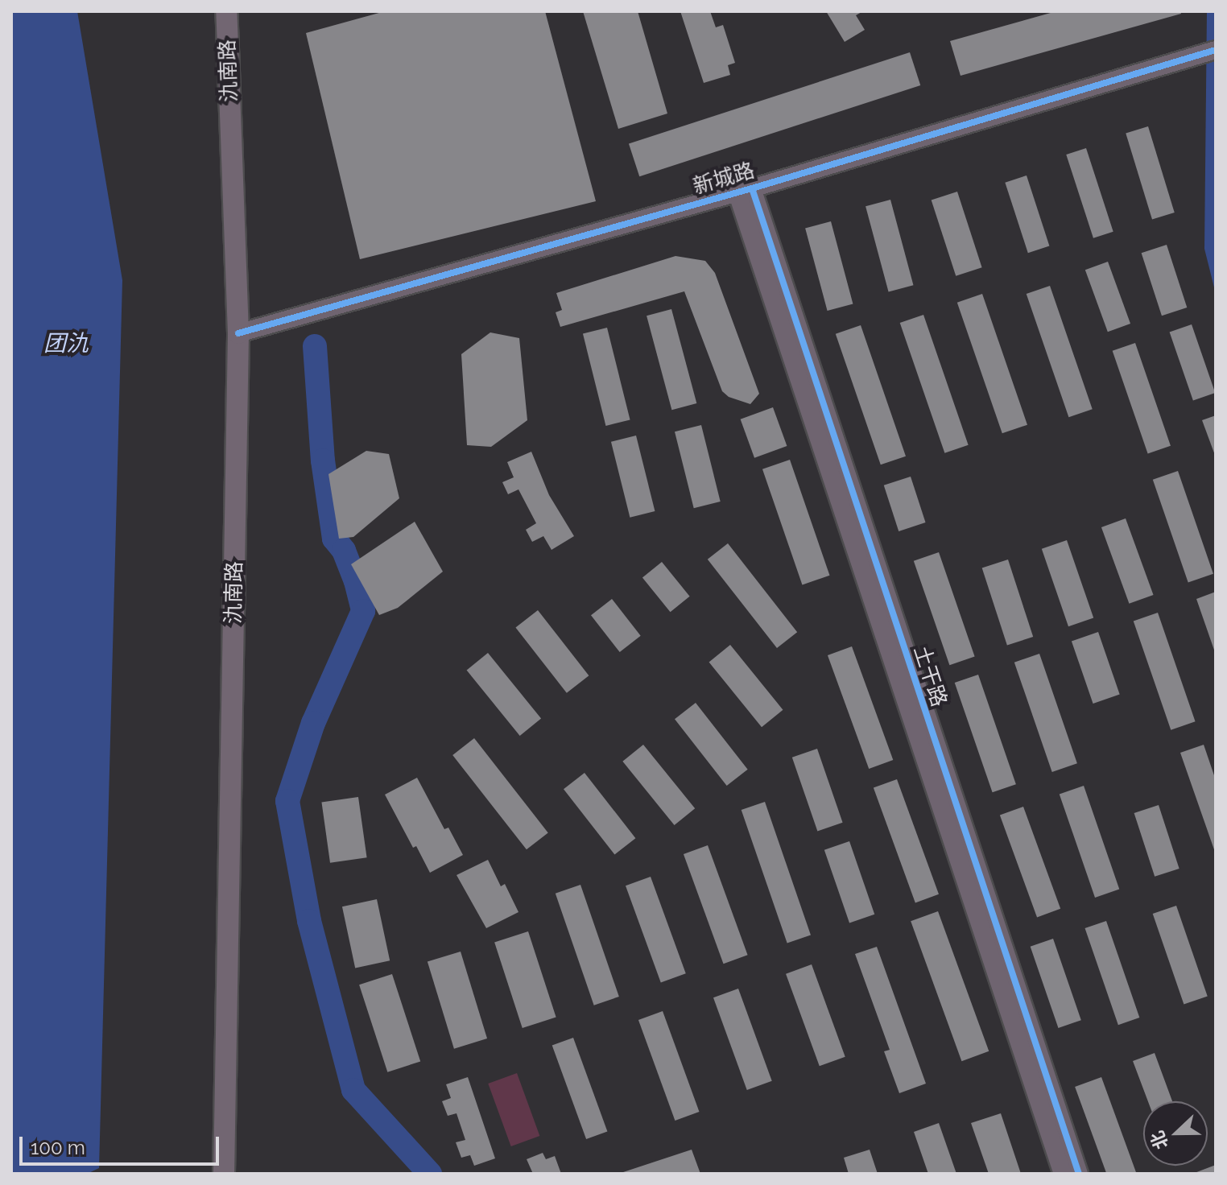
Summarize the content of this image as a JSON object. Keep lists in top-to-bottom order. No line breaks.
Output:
{"streets":{"main road":["氿南路"],"street":["新城路","土干路"]},"crossings":[["氿南路","新城路"],["新城路","土干路"]],"water":["团氿"],"scale_bar":"100 m","north":"left"}
